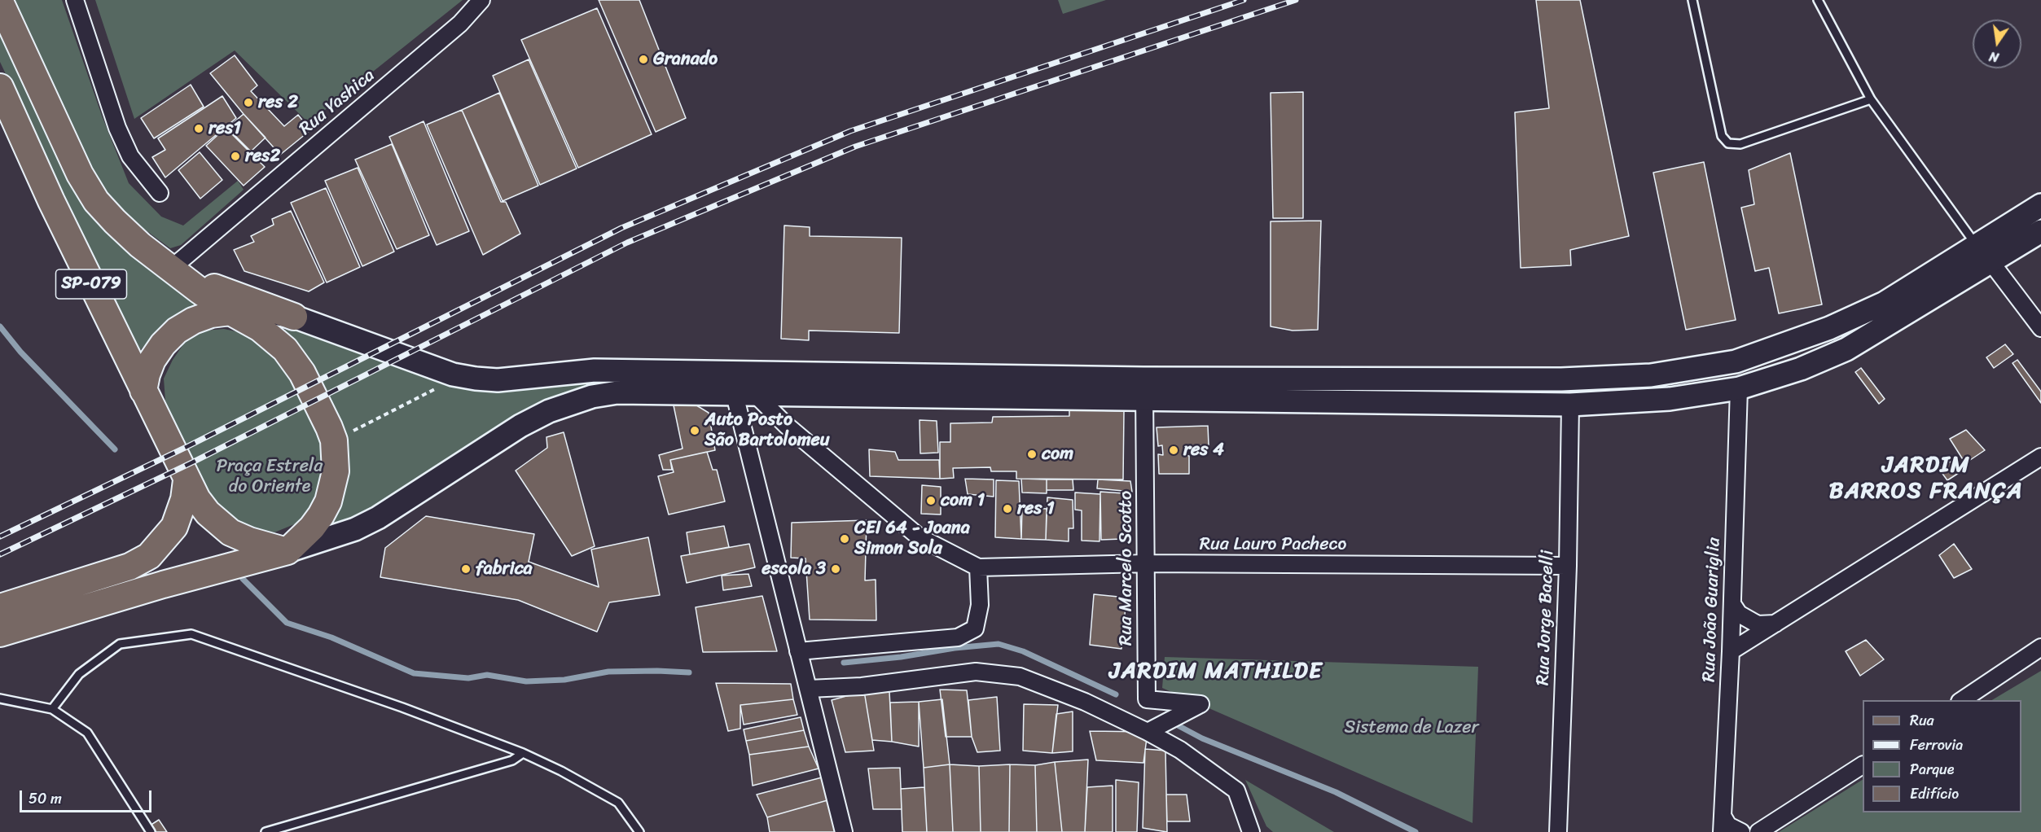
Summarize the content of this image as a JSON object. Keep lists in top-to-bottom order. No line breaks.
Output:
{"streets":{"main road":["SP-079"],"street":["Rua Yashica","Rua Lauro Pacheco","Rua Marcelo Scotto","Rua João Guariglia","Rua Jorge Bacelli"]},"crossings":[["Rua Yashica","SP-079"],["Rua Lauro Pacheco","Rua Marcelo Scotto"],["Rua Lauro Pacheco","Rua Jorge Bacelli"]],"districts":["JARDIM BARROS FRANÇA","JARDIM MATHILDE"],"parks":["Praça Estrela do Oriente","Sistema de Lazer"],"places":["Granado","res 2","res1","res2","Auto Posto São Bartolomeu","res 4","com","com 1","res 1","CEI 64 - Joana Simon Sola","fabrica","escola 3"],"legend":["Rua","Ferrovia","Parque","Edifício"],"scale_bar":"50 m","north":"bottom"}
